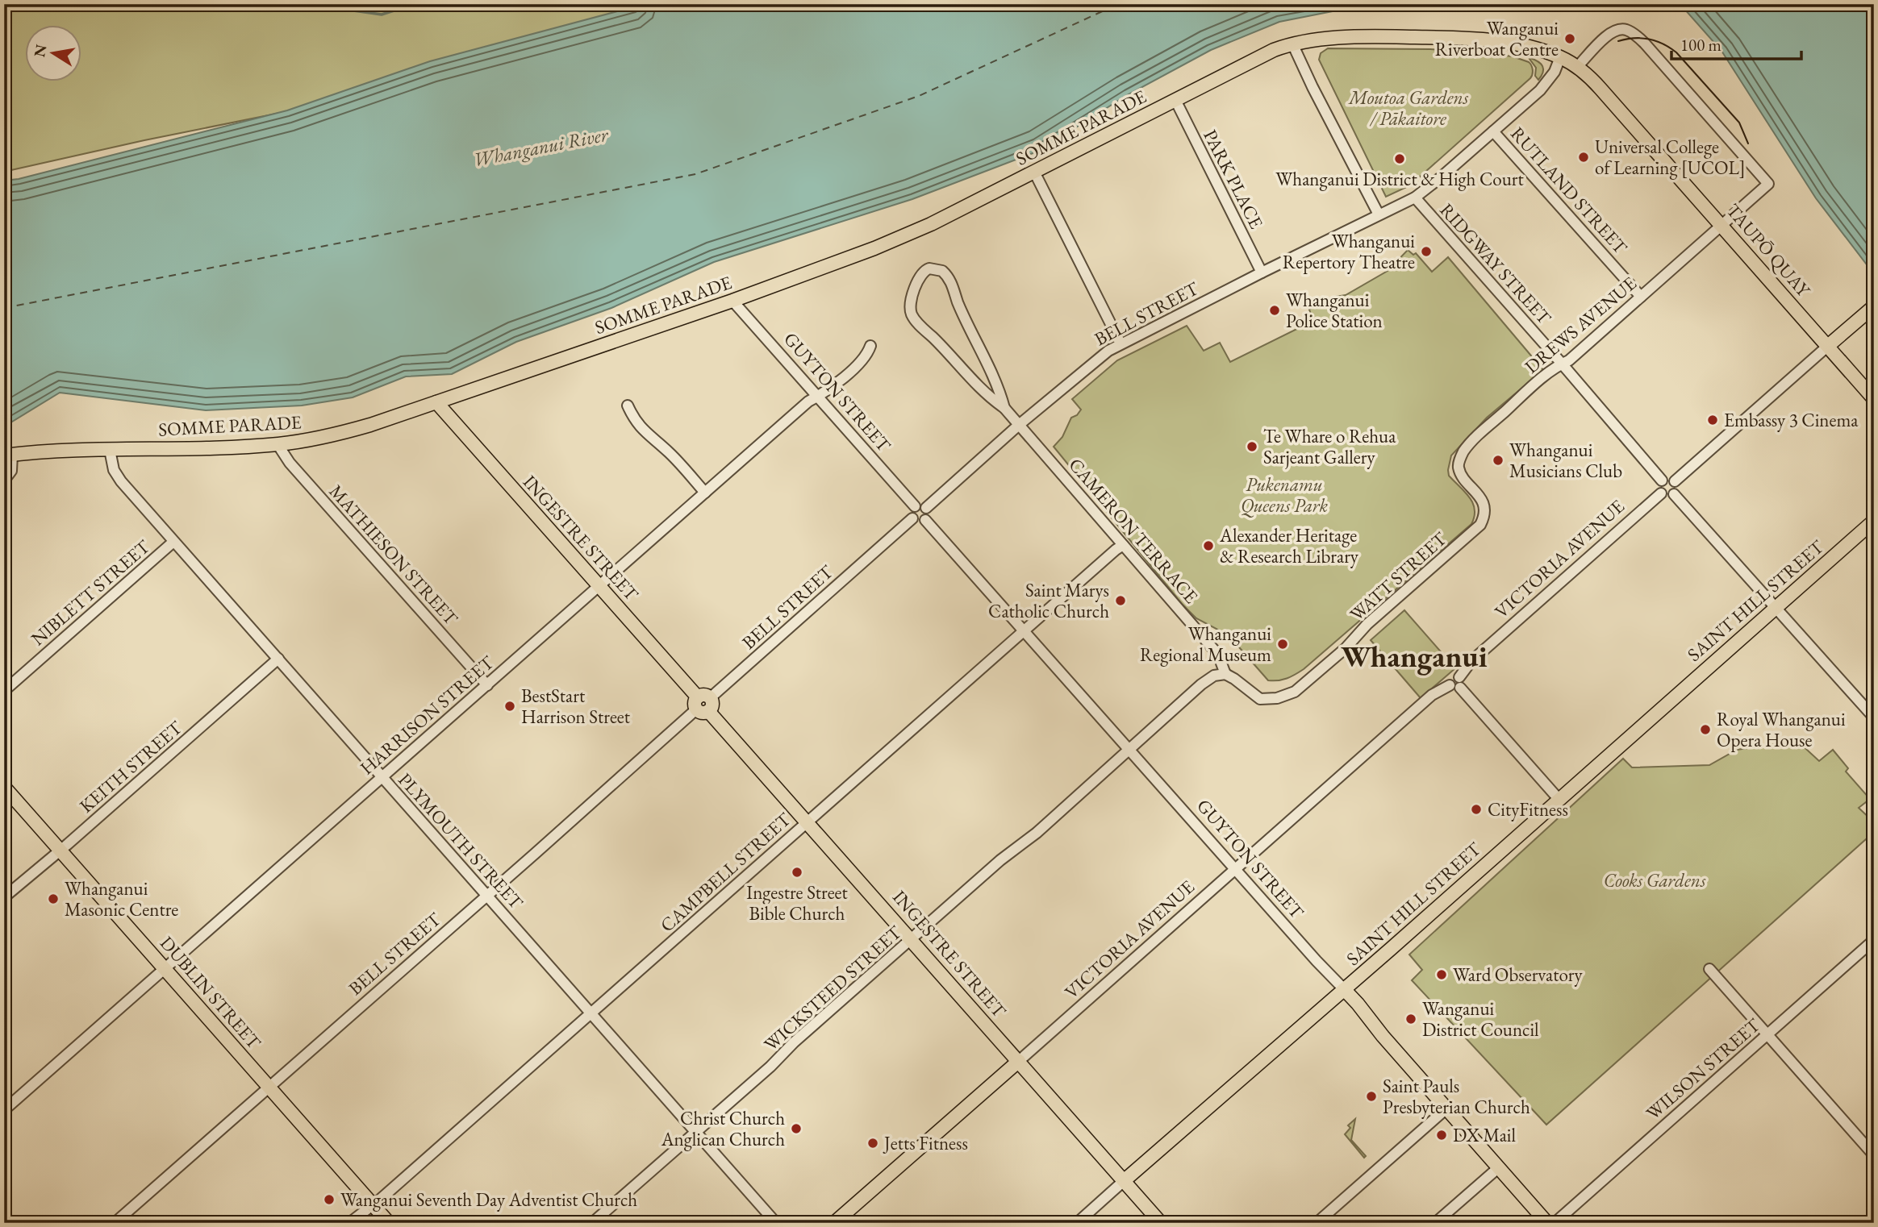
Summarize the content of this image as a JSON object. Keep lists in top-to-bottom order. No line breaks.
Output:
{"streets":{"main road":["SOMME PARADE","TAUPŌ QUAY","GUYTON STREET","INGESTRE STREET","VICTORIA AVENUE","SAINT HILL STREET","DUBLIN STREET"],"street":["PARK PLACE","RUTLAND STREET","RIDGWAY STREET","BELL STREET","DREWS AVENUE","CAMERON TERRACE","MATHIESON STREET","WATT STREET","NIBLETT STREET","HARRISON STREET","KEITH STREET","PLYMOUTH STREET","CAMPBELL STREET","WICKSTEED STREET","WILSON STREET"]},"crossings":[["SOMME PARADE","PARK PLACE"],["SOMME PARADE","TAUPŌ QUAY"],["SOMME PARADE","GUYTON STREET"],["SOMME PARADE","INGESTRE STREET"],["SOMME PARADE","MATHIESON STREET"],["SOMME PARADE","PLYMOUTH STREET"],["PARK PLACE","BELL STREET"],["RUTLAND STREET","BELL STREET"],["RUTLAND STREET","DREWS AVENUE"],["TAUPŌ QUAY","BELL STREET"],["TAUPŌ QUAY","DREWS AVENUE"],["RIDGWAY STREET","BELL STREET"],["RIDGWAY STREET","DREWS AVENUE"],["RIDGWAY STREET","VICTORIA AVENUE"],["BELL STREET","GUYTON STREET"],["BELL STREET","CAMERON TERRACE"],["BELL STREET","INGESTRE STREET"],["BELL STREET","PLYMOUTH STREET"],["BELL STREET","DUBLIN STREET"],["DREWS AVENUE","WATT STREET"],["GUYTON STREET","VICTORIA AVENUE"],["GUYTON STREET","SAINT HILL STREET"],["GUYTON STREET","HARRISON STREET"],["GUYTON STREET","CAMPBELL STREET"],["GUYTON STREET","WICKSTEED STREET"],["CAMERON TERRACE","WATT STREET"],["CAMERON TERRACE","CAMPBELL STREET"],["CAMERON TERRACE","WICKSTEED STREET"],["INGESTRE STREET","VICTORIA AVENUE"],["INGESTRE STREET","SAINT HILL STREET"],["INGESTRE STREET","HARRISON STREET"],["INGESTRE STREET","CAMPBELL STREET"],["INGESTRE STREET","WICKSTEED STREET"],["MATHIESON STREET","HARRISON STREET"],["WATT STREET","WICKSTEED STREET"],["NIBLETT STREET","PLYMOUTH STREET"],["HARRISON STREET","PLYMOUTH STREET"],["HARRISON STREET","DUBLIN STREET"],["KEITH STREET","PLYMOUTH STREET"],["KEITH STREET","DUBLIN STREET"],["PLYMOUTH STREET","CAMPBELL STREET"],["PLYMOUTH STREET","WICKSTEED STREET"],["CAMPBELL STREET","DUBLIN STREET"]],"districts":["Whanganui"],"water":["Whanganui River"],"parks":["Moutoa Gardens / Pākaitore","Pukenamu Queens Park","Cooks Gardens"],"places":["Wanganui Riverboat Centre","Universal College of Learning [UCOL]","Whanganui District & High Court","Whanganui Repertory Theatre","Whanganui Police Station","Embassy 3 Cinema","Te Whare o Rehua Sarjeant Gallery","Whanganui Musicians Club","Alexander Heritage & Research Library","Saint Marys Catholic Church","Whanganui Regional Museum","BestStart Harrison Street","Royal Whanganui Opera House","CityFitness","Ingestre Street Bible Church","Whanganui Masonic Centre","Ward Observatory","Wanganui District Council","Saint Pauls Presbyterian Church","Christ Church Anglican Church","DX Mail","Jetts Fitness","Wanganui Seventh Day Adventist Church"],"scale_bar":"100 m","north":"left"}
